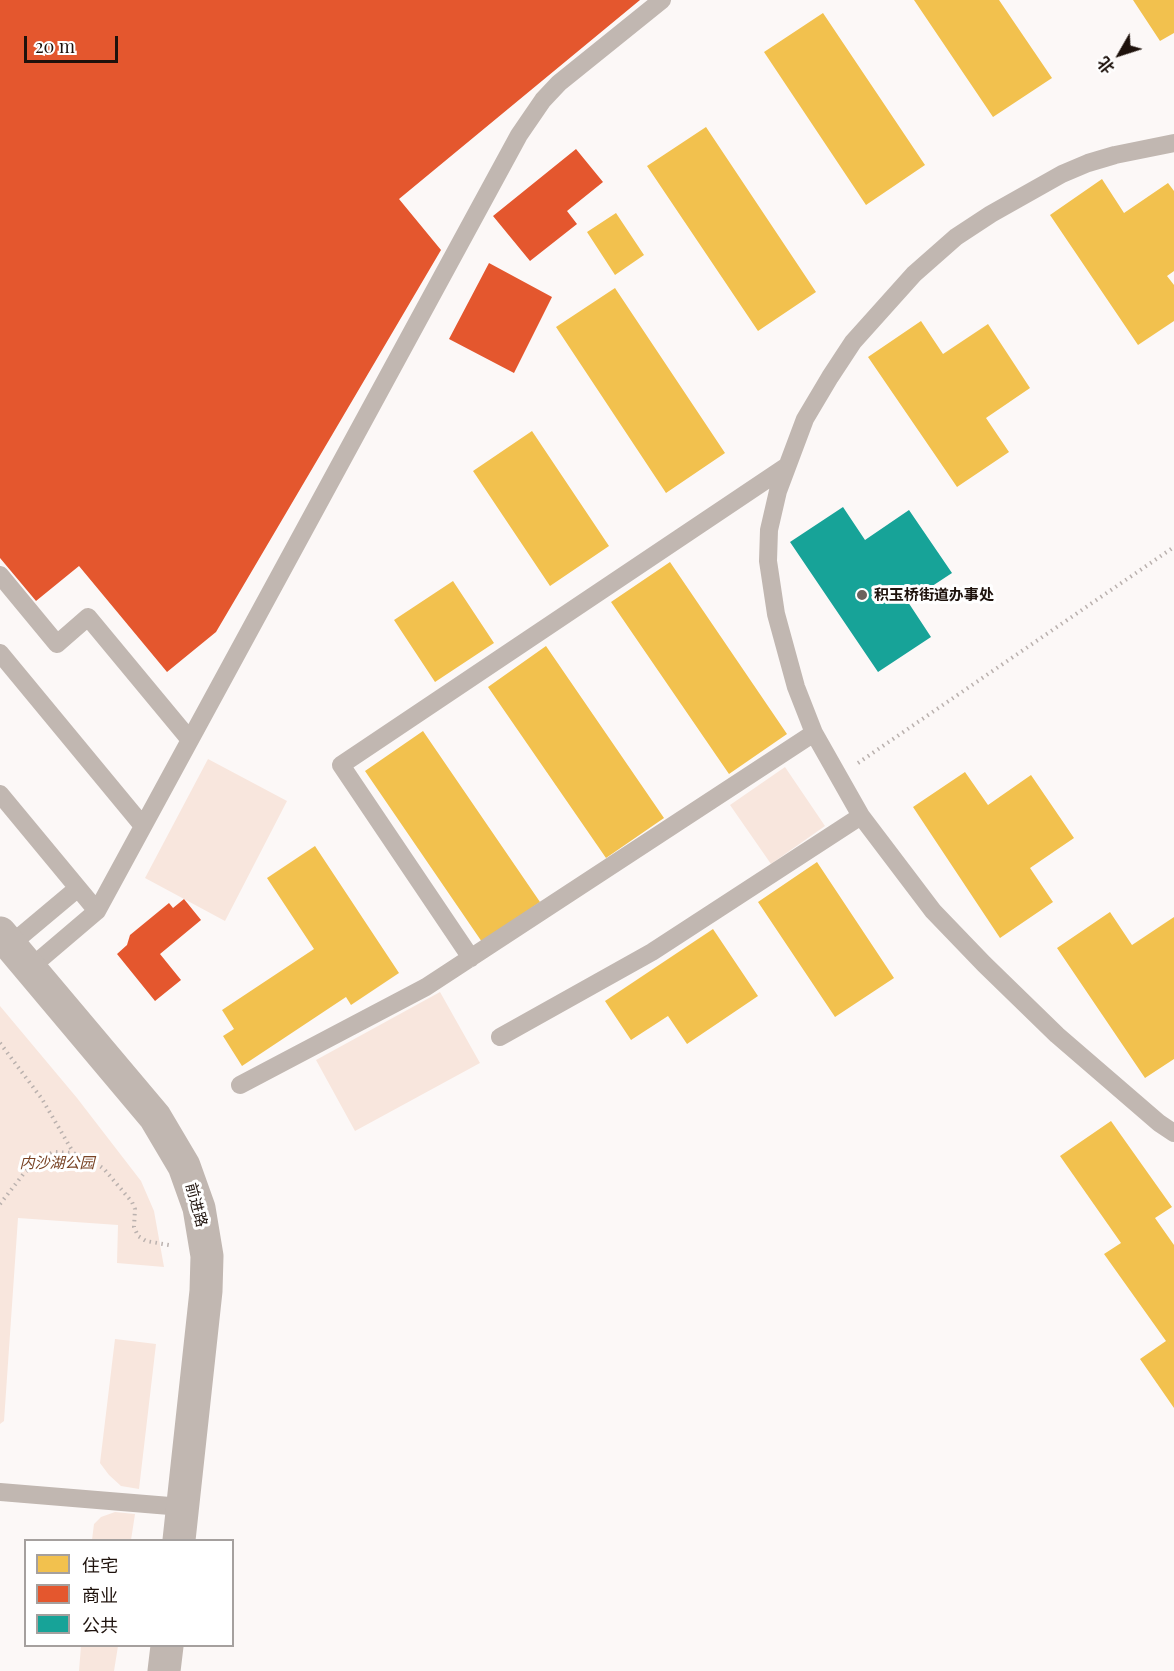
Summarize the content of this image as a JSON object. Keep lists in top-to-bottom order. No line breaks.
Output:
{"streets":{"street":["前进路"]},"parks":["内沙湖公园"],"places":["积玉桥街道办事处"],"legend":["住宅","商业","公共"],"scale_bar":"20 m","north":"bottom left"}
